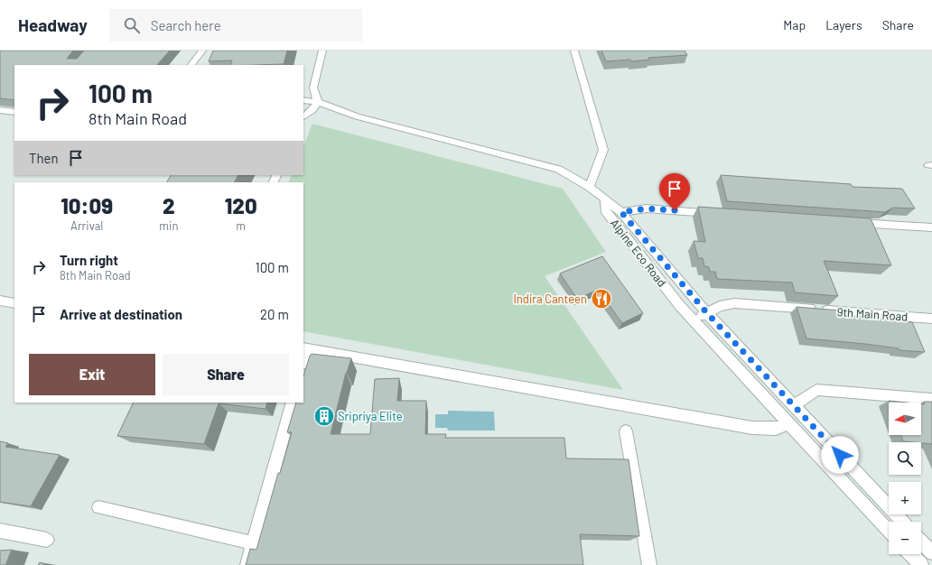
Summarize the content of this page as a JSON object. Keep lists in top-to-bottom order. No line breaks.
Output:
{"streets":{"street":["Alpine Eco Road","9th Main Road"]},"crossings":[["Alpine Eco Road","9th Main Road"]],"places":{"restaurant":["Indira Canteen"],"building":["Sripriya Elite"]},"north":"left","page":{"header":"Headway","search":"Search here","nav":["Map","Layers","Share"],"turn":["100 m","8th Main Road"],"then":"Then","eta":["10:09","Arrival","2","min","120","m"],"list":[{"name":"Turn right","note":"8th Main Road","value":"100 m"},{"name":"Arrive at destination","value":"20 m"}],"buttons":["Exit","Share"],"map_buttons":["+","−"]}}
